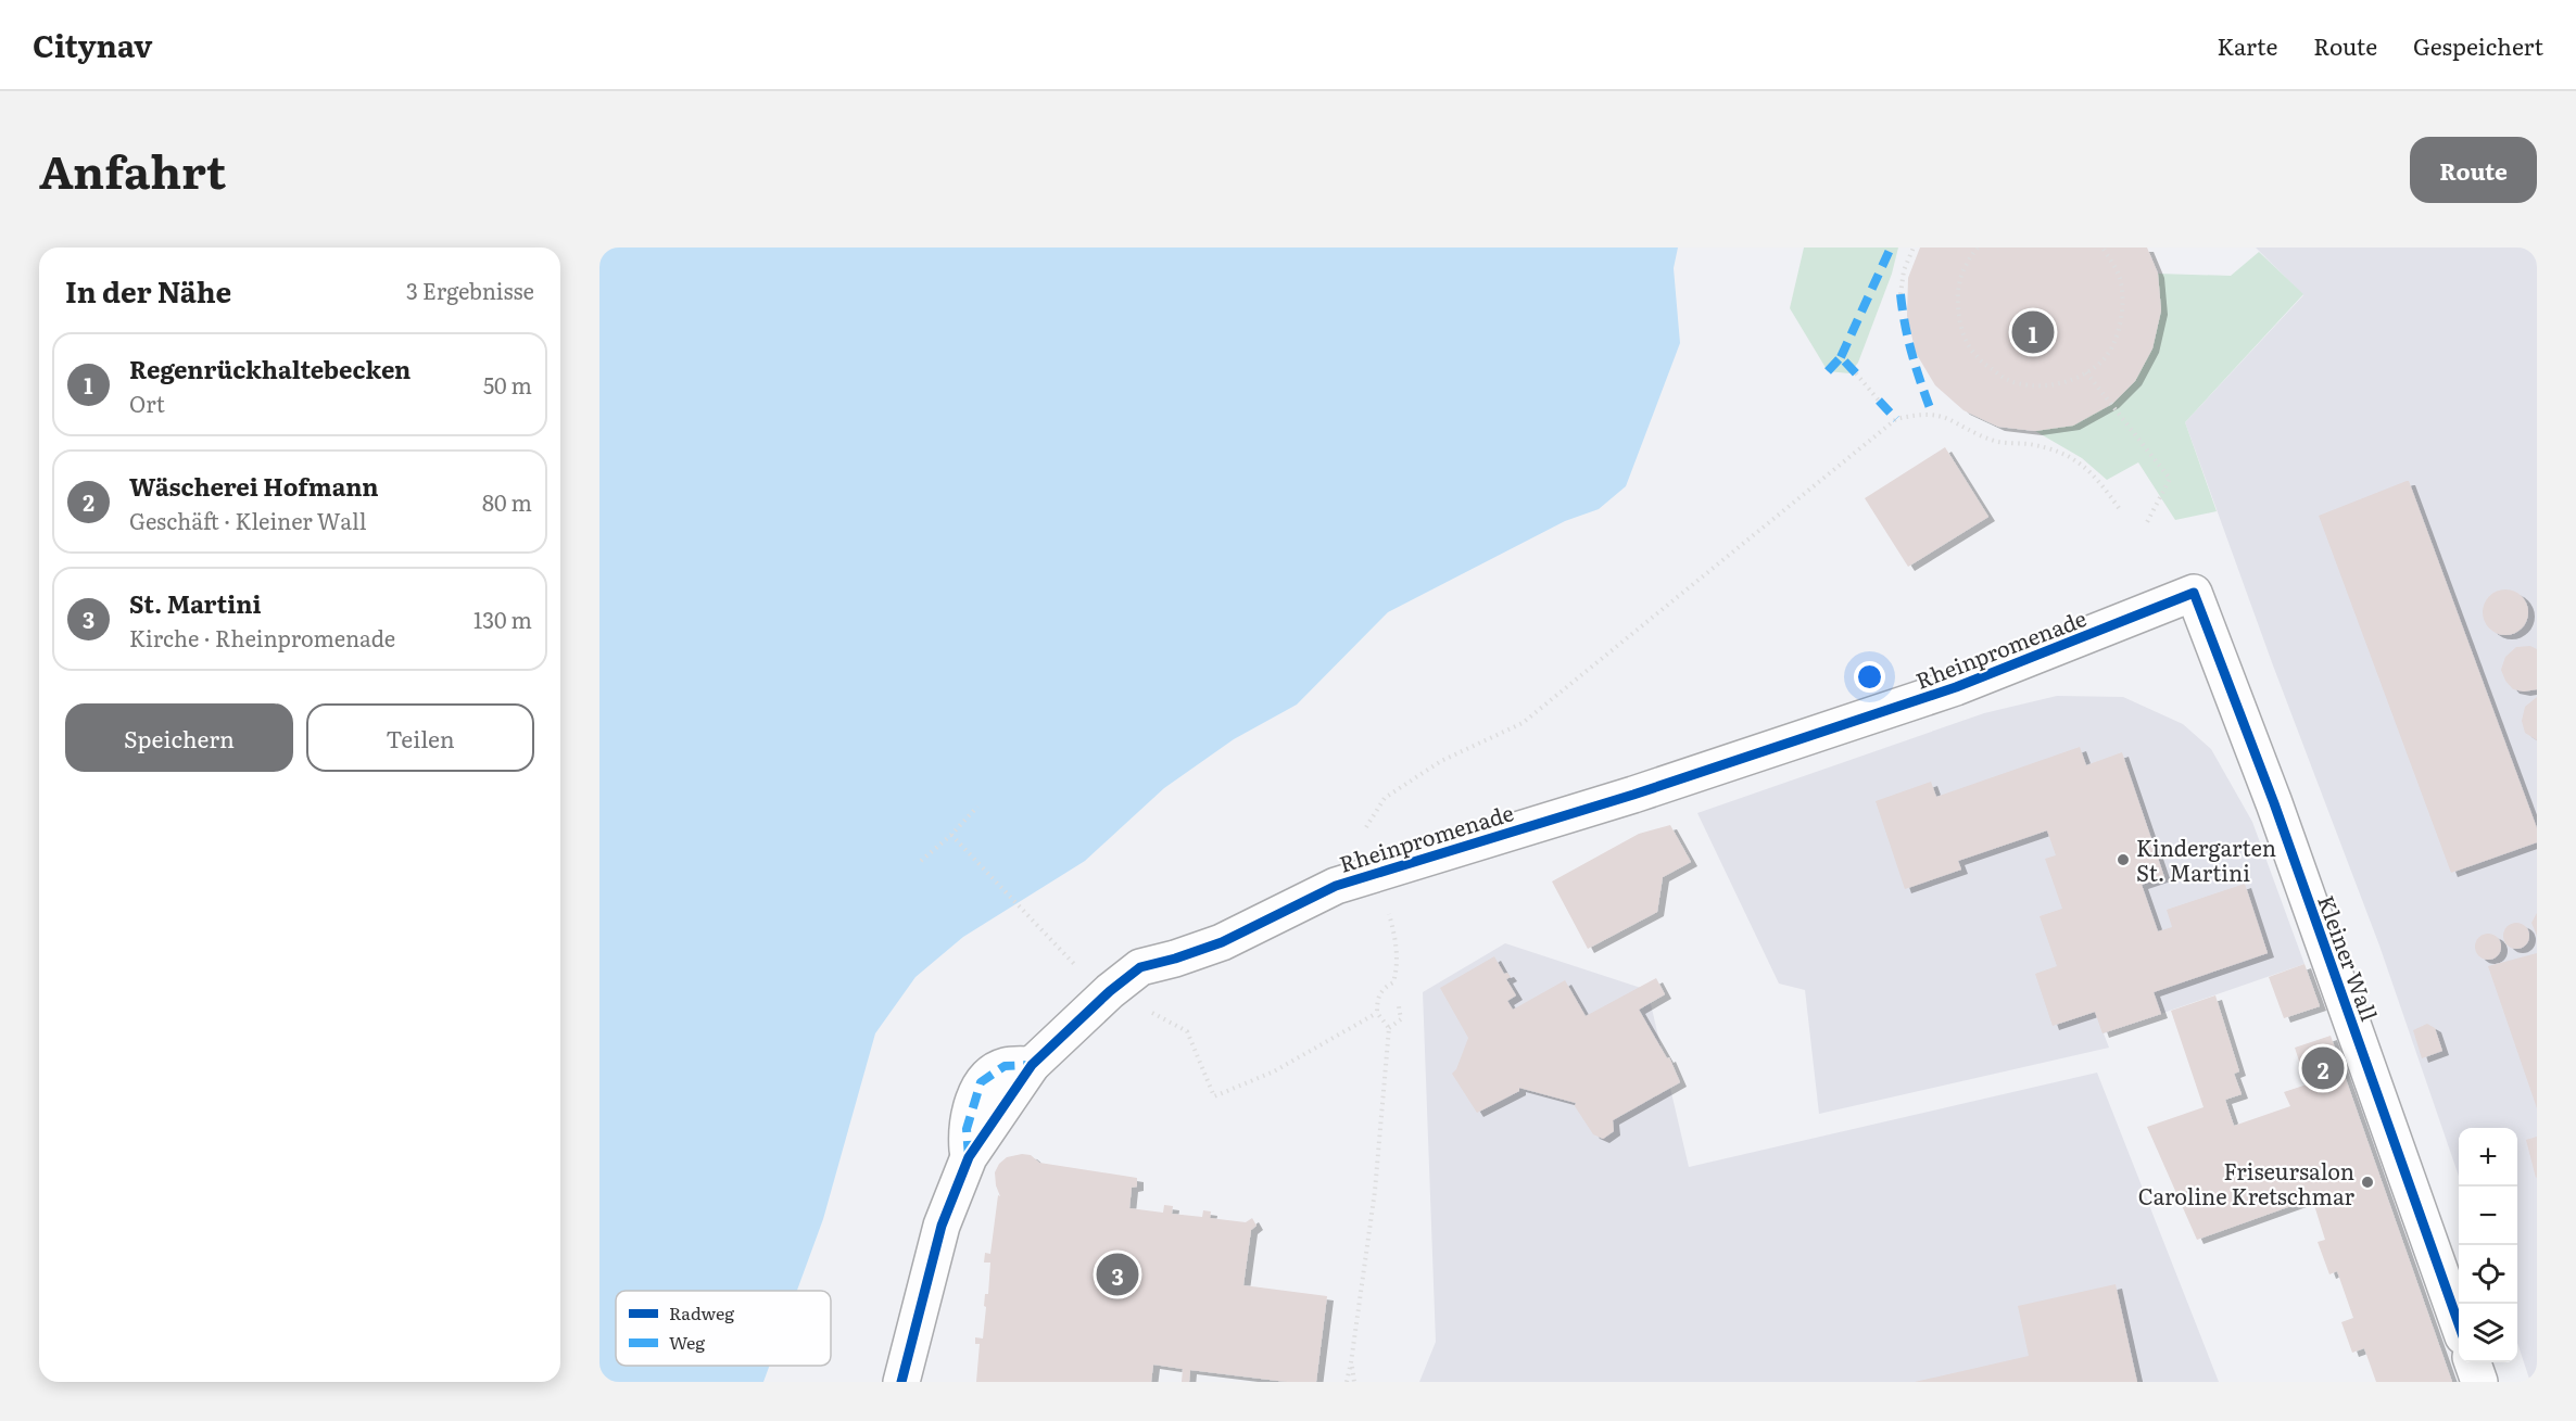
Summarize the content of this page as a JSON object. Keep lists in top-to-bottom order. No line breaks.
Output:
{"streets":{"street":["Rheinpromenade","Kleiner Wall"]},"crossings":[["Rheinpromenade","Kleiner Wall"]],"places":["Kindergarten St. Martini","Friseursalon Caroline Kretschmar"],"legend":["Radweg","Weg"],"page":{"header":"Citynav","nav":["Karte","Route","Gespeichert"],"title":"Anfahrt","buttons":["Route",["Speichern","Teilen"]],"heading":["In der Nähe","3 Ergebnisse"],"pins":["1","2","3"],"list":[{"mark":"1","name":"Regenrückhaltebecken","note":"Ort","value":"50 m"},{"mark":"2","name":"Wäscherei Hofmann","note":"Geschäft · Kleiner Wall","value":"80 m"},{"mark":"3","name":"St. Martini","note":"Kirche · Rheinpromenade","value":"130 m"}],"map_buttons":["+","−"]}}
